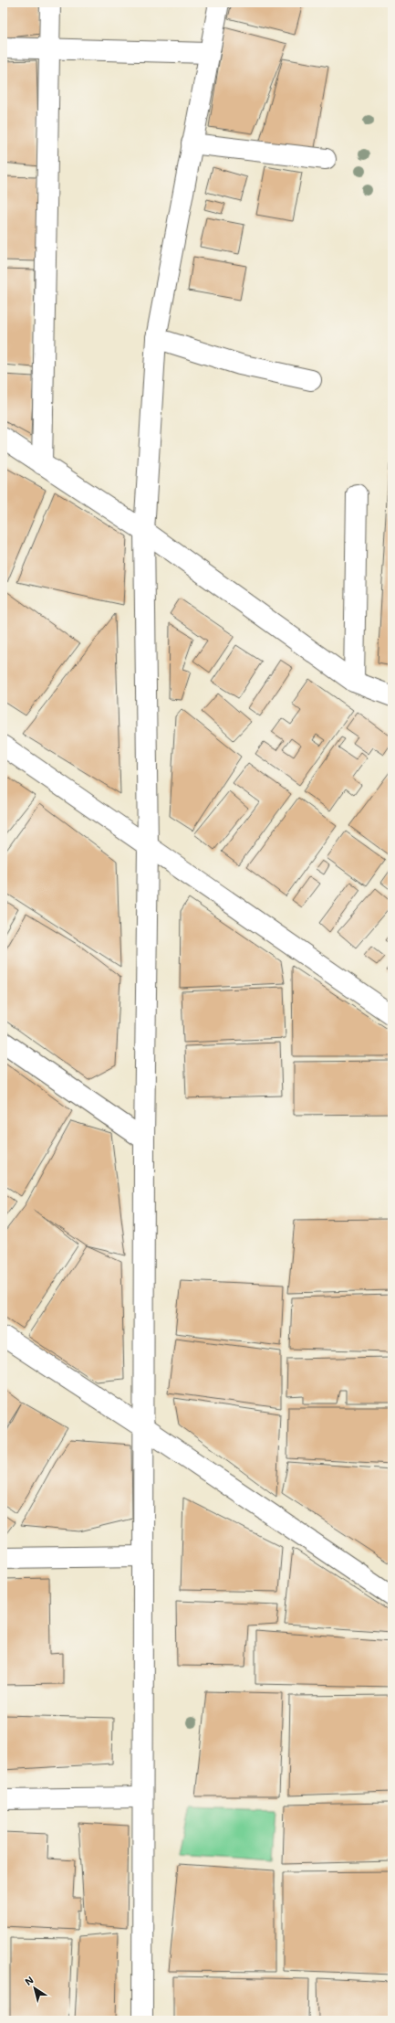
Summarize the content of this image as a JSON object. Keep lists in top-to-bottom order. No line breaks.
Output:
{"north":"top left"}
